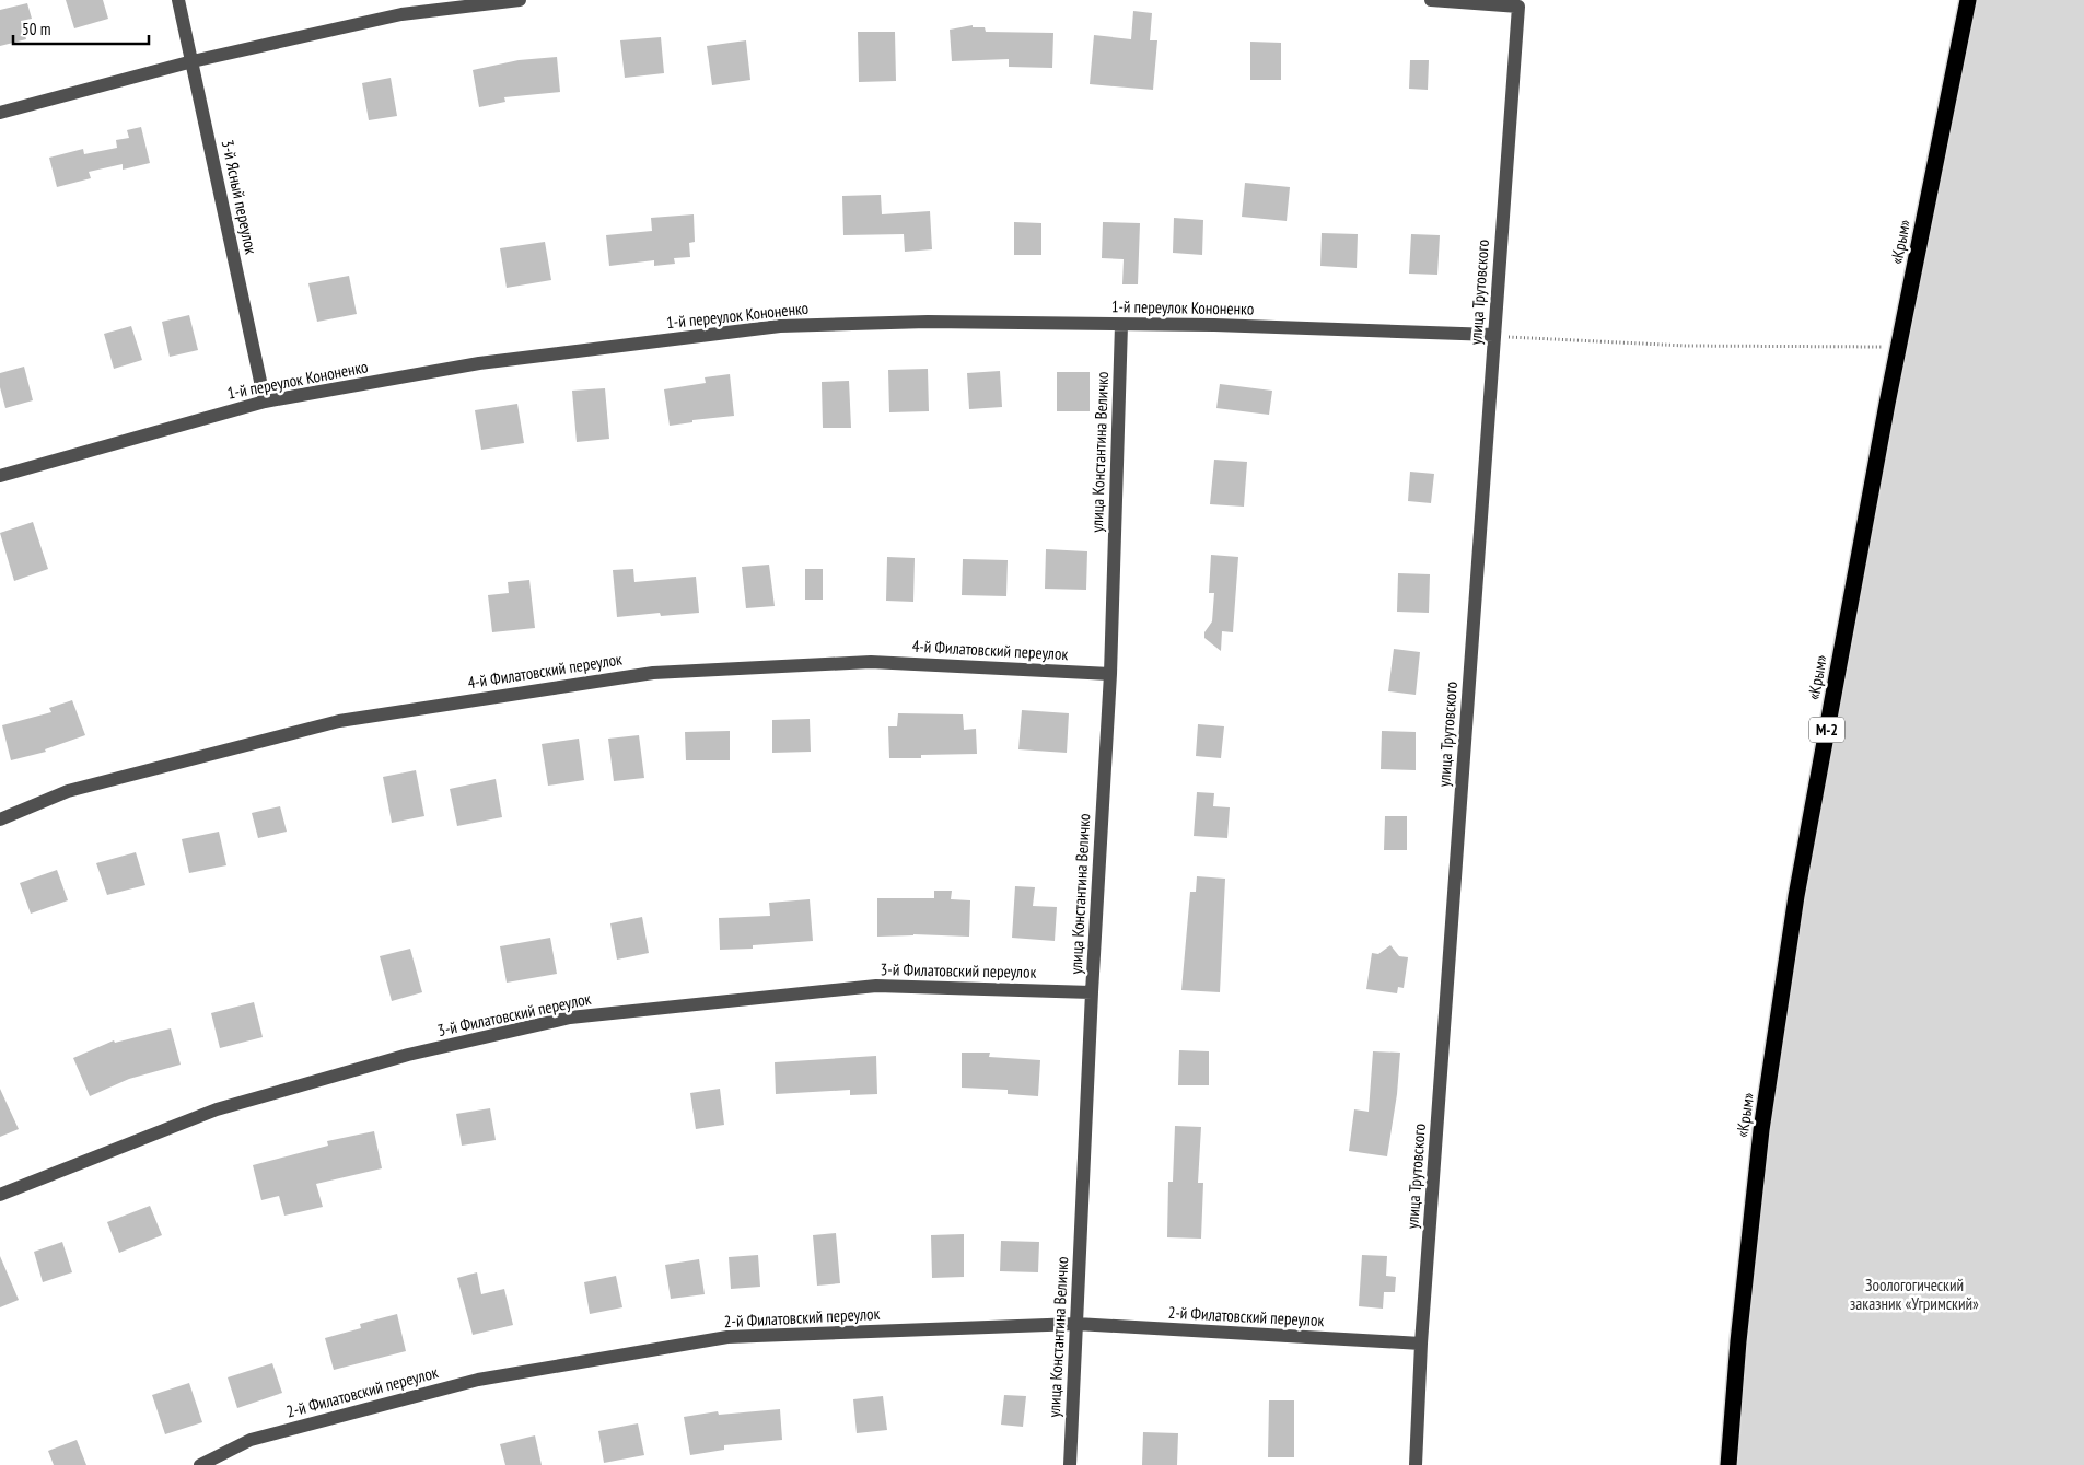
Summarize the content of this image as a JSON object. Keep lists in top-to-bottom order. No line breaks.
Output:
{"streets":{"highway":["«Крым»","М-2"],"street":["3-й Ясный переулок","улица Трутовского","1-й переулок Кононенко","улица Константина Величко","4-й Филатовский переулок","3-й Филатовский переулок","2-й Филатовский переулок"]},"crossings":[["3-й Ясный переулок","1-й переулок Кононенко"],["улица Трутовского","1-й переулок Кононенко"],["улица Трутовского","2-й Филатовский переулок"],["1-й переулок Кононенко","улица Константина Величко"],["улица Константина Величко","4-й Филатовский переулок"],["улица Константина Величко","3-й Филатовский переулок"],["улица Константина Величко","2-й Филатовский переулок"]],"parks":["Зоологогический заказник «Угримский»"],"scale_bar":"50 m"}
